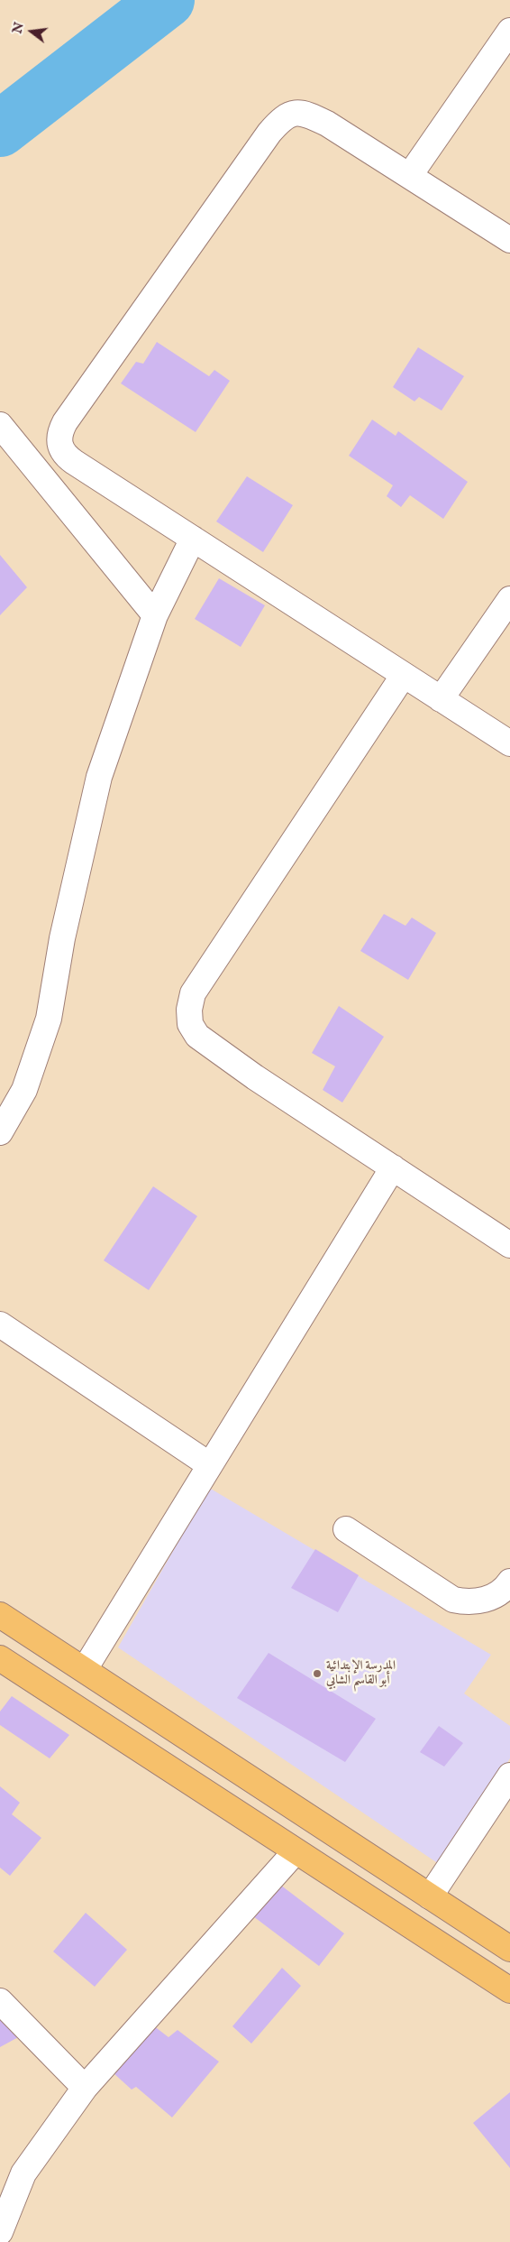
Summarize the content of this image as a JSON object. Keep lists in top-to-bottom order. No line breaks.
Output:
{"places":["المدرسة الإبتدائية أبو القاسم الشابي"],"north":"left"}
